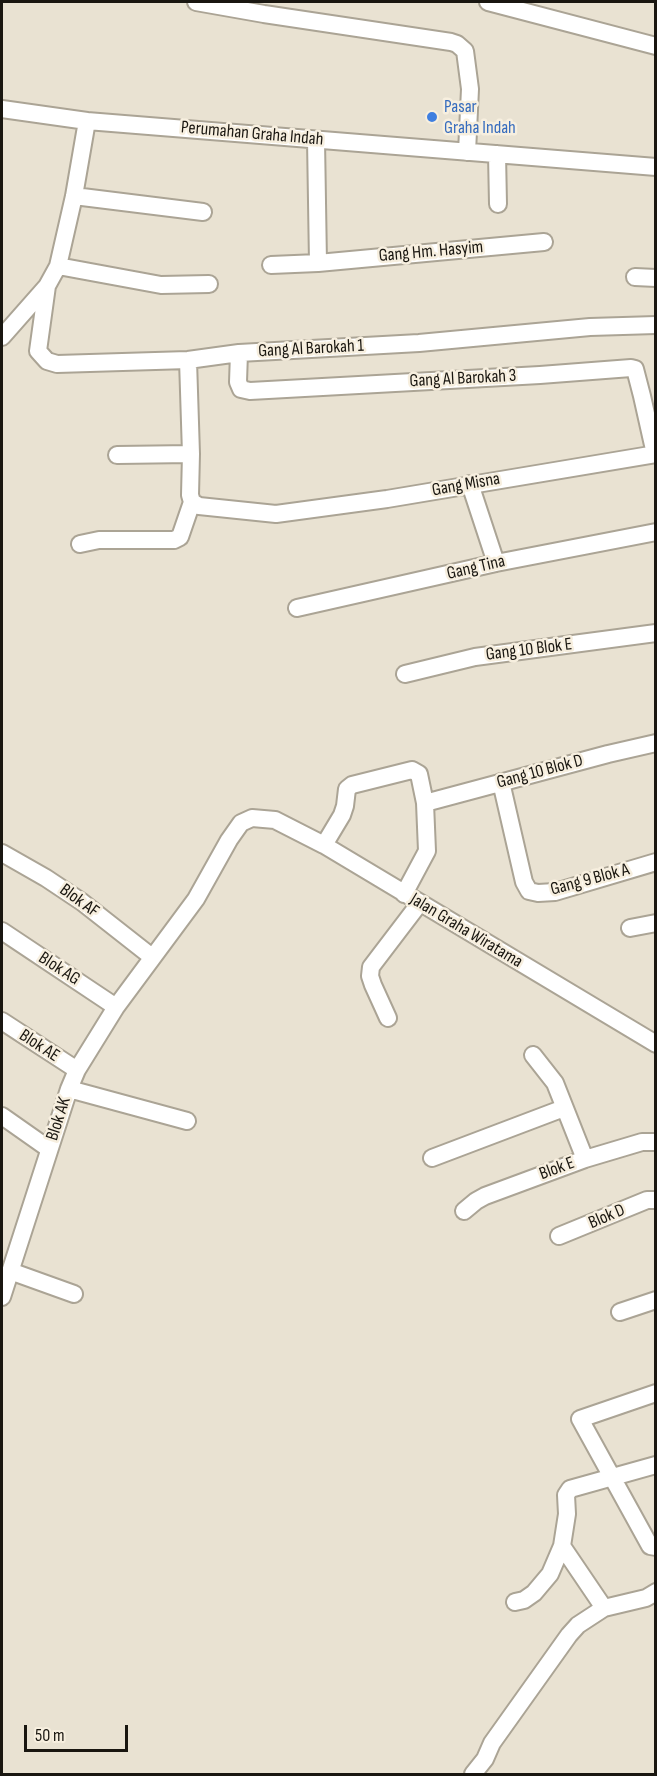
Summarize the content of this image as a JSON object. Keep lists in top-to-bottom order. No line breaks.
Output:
{"streets":{"street":["Perumahan Graha Indah","Gang Hm. Hasyim","Gang Al Barokah 1","Gang Al Barokah 3","Gang Misna","Gang Tina","Gang 10 Blok E","Gang 10 Blok D","Gang 9 Blok A","Blok AF","Jalan Graha Wiratama","Blok AG","Blok AE","Blok AK","Blok E","Blok D"]},"crossings":[["Gang Al Barokah 1","Gang Al Barokah 3"],["Gang Al Barokah 3","Gang Misna"],["Gang 10 Blok D","Gang 9 Blok A"],["Blok AF","Blok AK"],["Jalan Graha Wiratama","Blok AK"],["Blok AG","Blok AK"],["Blok AE","Blok AK"]],"places":["Pasar Graha Indah"],"scale_bar":"50 m"}
